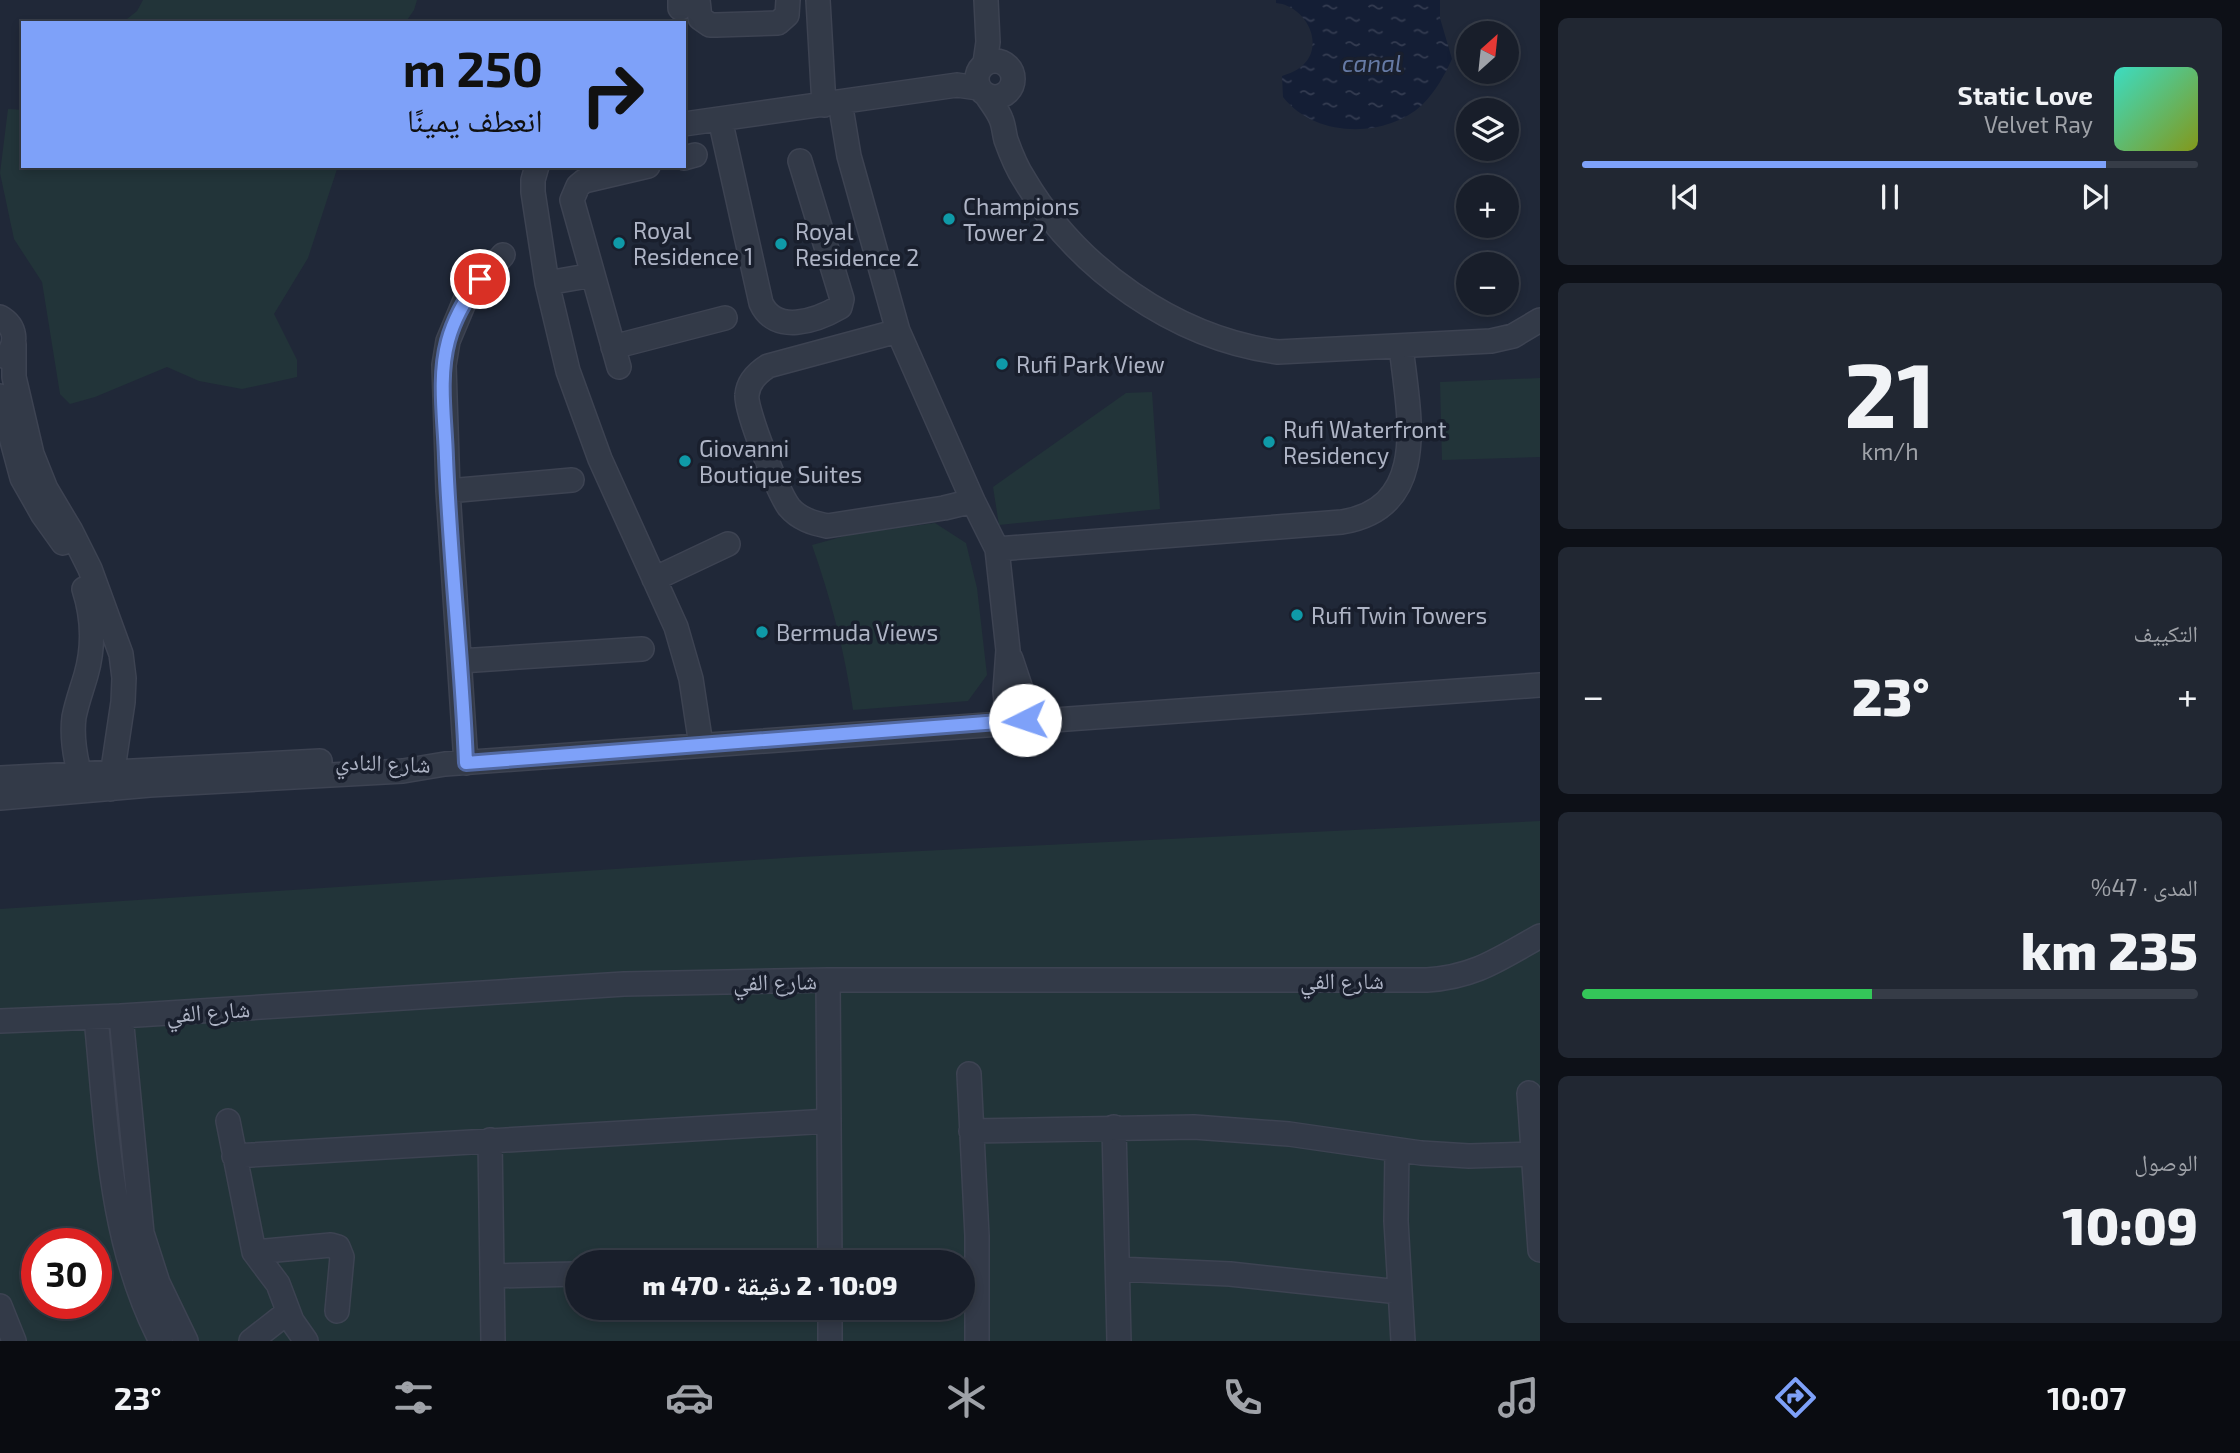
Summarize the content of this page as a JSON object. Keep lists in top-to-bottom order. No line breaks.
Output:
{"streets":{"street":["شارع النادي","شارع الفي"]},"water":["canal"],"places":["Champions Tower 2","Royal Residence 1","Royal Residence 2","Rufi Park View","Rufi Waterfront Residency","Giovanni Boutique Suites","Rufi Twin Towers","Bermuda Views"],"north":"top right","page":{"map_buttons":["+","−"],"turn":["250 m","انعطف يمينًا"],"song":["Static Love","Velvet Ray"],"tile":[["21","km/h"],"التكييف",["المدى · 47%","235 km"],["الوصول","10:09"]],"heat":["−","23°","+"],"limit":"30","trip":"10:09 · 2 دقيقة · 470 m","tabs":["10:07","23°"]}}
